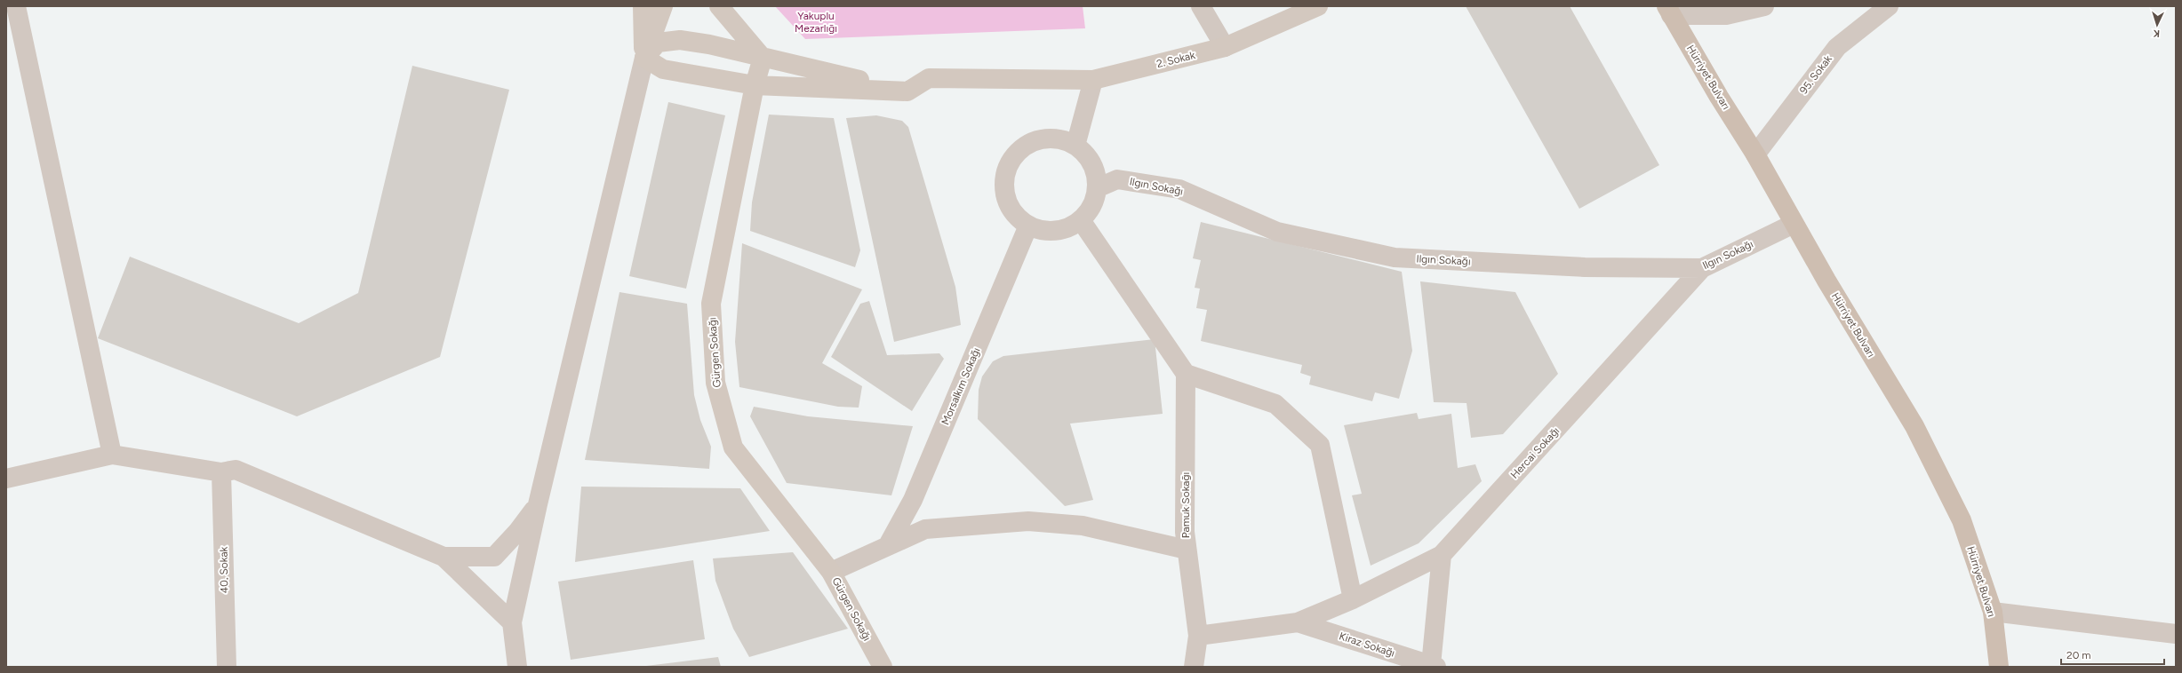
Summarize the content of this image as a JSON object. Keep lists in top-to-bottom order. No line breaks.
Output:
{"streets":{"main road":["Hürriyet Bulvarı"],"street":["2. Sokak","95. Sokak","Ilgın Sokağı","Gürgen Sokağı","Morsalkım Sokağı","Hercai Sokağı","Pamuk Sokağı","40. Sokak","Kiraz Sokağı"]},"crossings":[["95. Sokak","Hürriyet Bulvarı"],["Hürriyet Bulvarı","Ilgın Sokağı"],["Ilgın Sokağı","Morsalkım Sokağı"],["Ilgın Sokağı","Hercai Sokağı"]],"parks":["Yakuplu Mezarlığı"],"scale_bar":"20 m","north":"bottom"}
